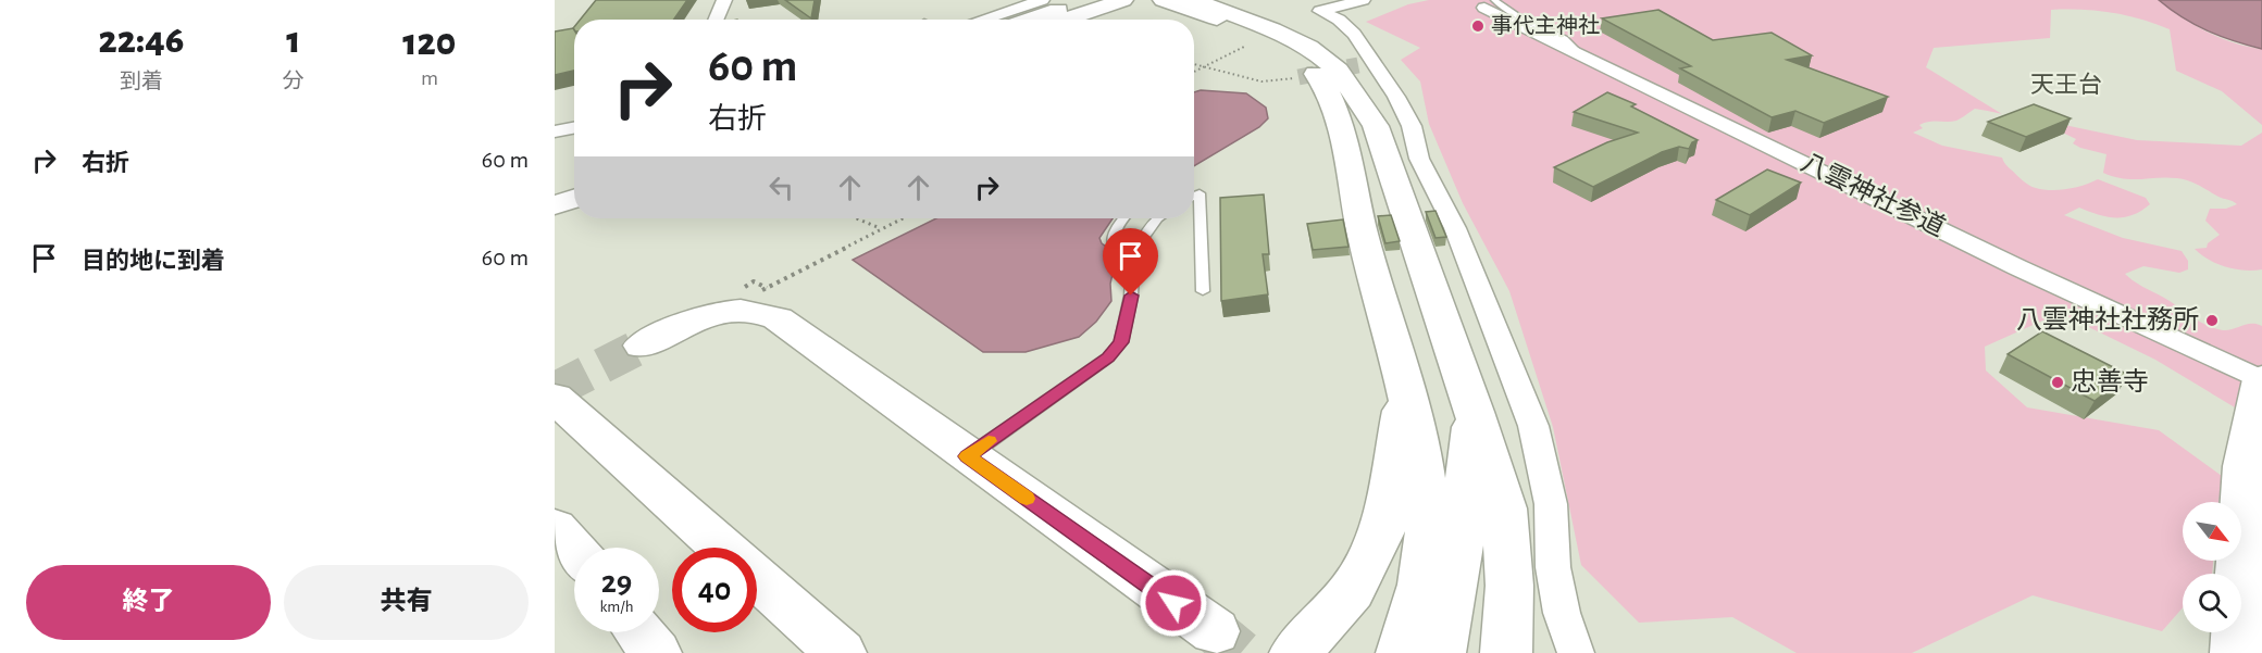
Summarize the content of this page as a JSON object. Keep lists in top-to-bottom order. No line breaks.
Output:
{"streets":{"street":["八雲神社参道"]},"districts":["天王台"],"places":["事代主神社","八雲神社社務所","忠善寺"],"north":"bottom right","page":{"eta":["22:46","到着","1","分","120","m"],"turn":["60 m","右折"],"list":[{"name":"右折","value":"60 m"},{"name":"目的地に到着","value":"60 m"}],"speed":"29 km/h","limit":"40","buttons":["終了","共有"]}}
